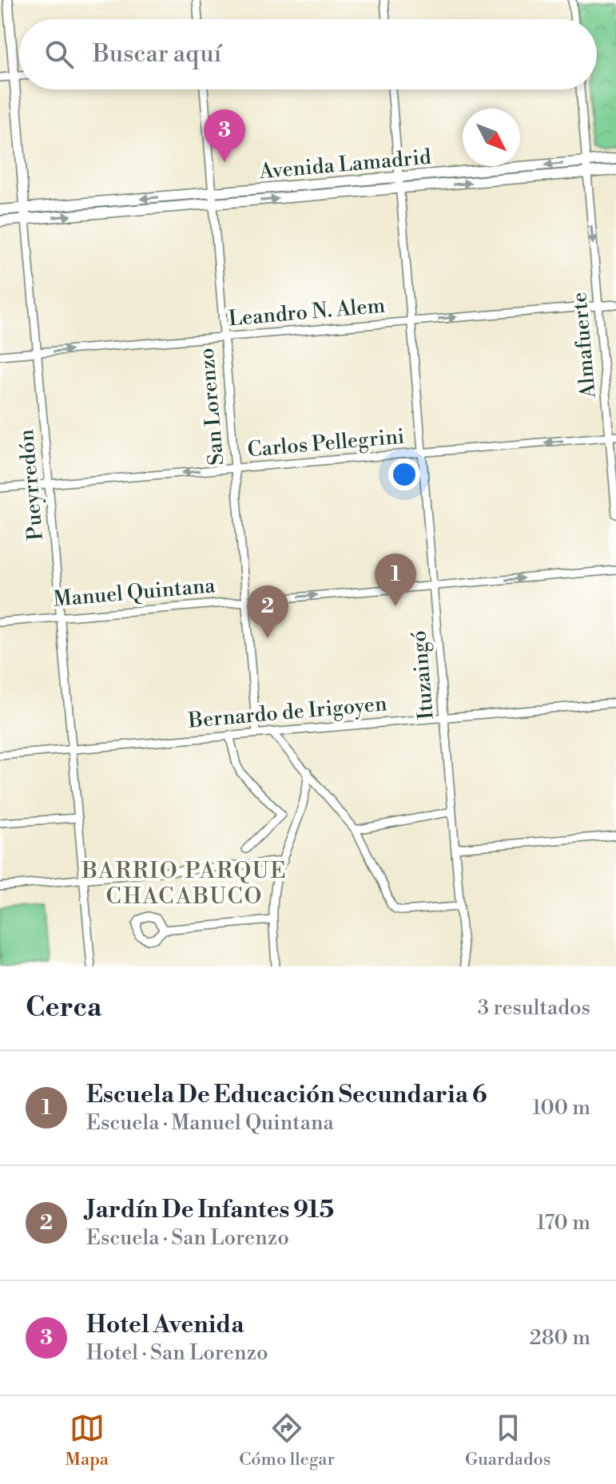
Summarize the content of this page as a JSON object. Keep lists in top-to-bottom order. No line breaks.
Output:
{"streets":{"main road":["Avenida Lamadrid"],"street":["Leandro N. Alem","Almafuerte","San Lorenzo","Carlos Pellegrini","Pueyrredón","Manuel Quintana","Ituzaingó","Bernardo de Irigoyen"]},"crossings":[["Avenida Lamadrid","Almafuerte"],["Avenida Lamadrid","San Lorenzo"],["Avenida Lamadrid","Pueyrredón"],["Avenida Lamadrid","Ituzaingó"],["Leandro N. Alem","Almafuerte"],["Leandro N. Alem","San Lorenzo"],["Leandro N. Alem","Pueyrredón"],["Leandro N. Alem","Ituzaingó"],["Almafuerte","Carlos Pellegrini"],["San Lorenzo","Carlos Pellegrini"],["San Lorenzo","Manuel Quintana"],["San Lorenzo","Bernardo de Irigoyen"],["Carlos Pellegrini","Pueyrredón"],["Carlos Pellegrini","Ituzaingó"],["Pueyrredón","Manuel Quintana"],["Pueyrredón","Bernardo de Irigoyen"],["Manuel Quintana","Ituzaingó"],["Ituzaingó","Bernardo de Irigoyen"]],"one_way":["Leandro N. Alem","Carlos Pellegrini","Manuel Quintana"],"districts":["BARRIO PARQUE CHACABUCO"],"north":"bottom right","page":{"search":"Buscar aquí","pins":["3","1","2"],"heading":["Cerca","3 resultados"],"list":[{"mark":"1","name":"Escuela De Educación Secundaria 6","note":"Escuela · Manuel Quintana","value":"100 m"},{"mark":"2","name":"Jardín De Infantes 915","note":"Escuela · San Lorenzo","value":"170 m"},{"mark":"3","name":"Hotel Avenida","note":"Hotel · San Lorenzo","value":"280 m"}],"nav":["Mapa","Cómo llegar","Guardados"]}}
